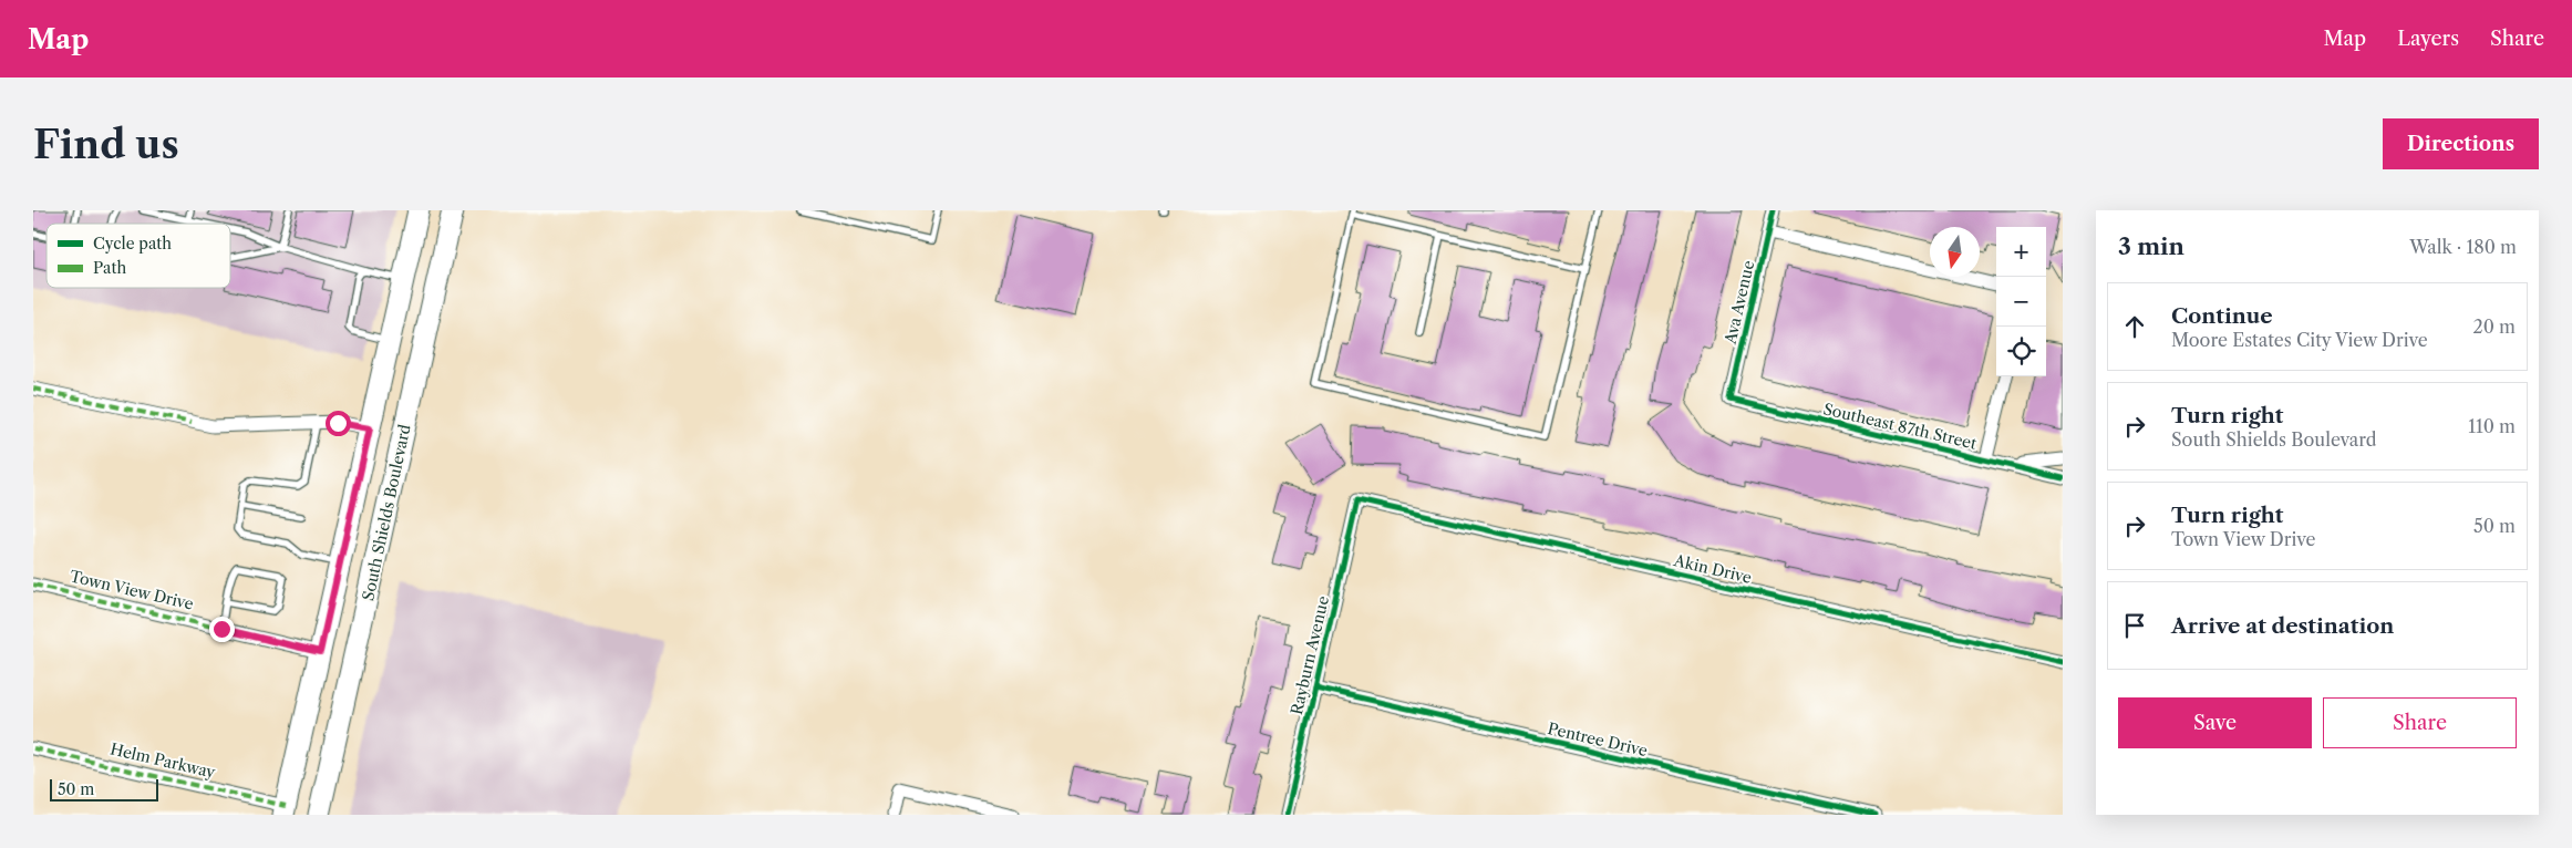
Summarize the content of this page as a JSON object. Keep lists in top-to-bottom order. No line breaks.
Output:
{"streets":{"main road":["South Shields Boulevard"],"street":["Ava Avenue","Southeast 87th Street","Akin Drive","Town View Drive","Rayburn Avenue","Pentree Drive","Helm Parkway"]},"crossings":[["Ava Avenue","Southeast 87th Street"],["Akin Drive","Rayburn Avenue"],["Rayburn Avenue","Pentree Drive"]],"legend":["Cycle path","Path"],"scale_bar":"50 m","north":"bottom","page":{"header":"Map","nav":["Map","Layers","Share"],"buttons":["Directions",["Save","Share"]],"title":"Find us","heading":["3 min","Walk · 180 m"],"map_buttons":["+","−"],"list":[["Continue","Moore Estates City View Drive","20 m"],["Turn right","South Shields Boulevard","110 m"],["Turn right","Town View Drive","50 m"],"Arrive at destination"],"scale":"50 m"}}
